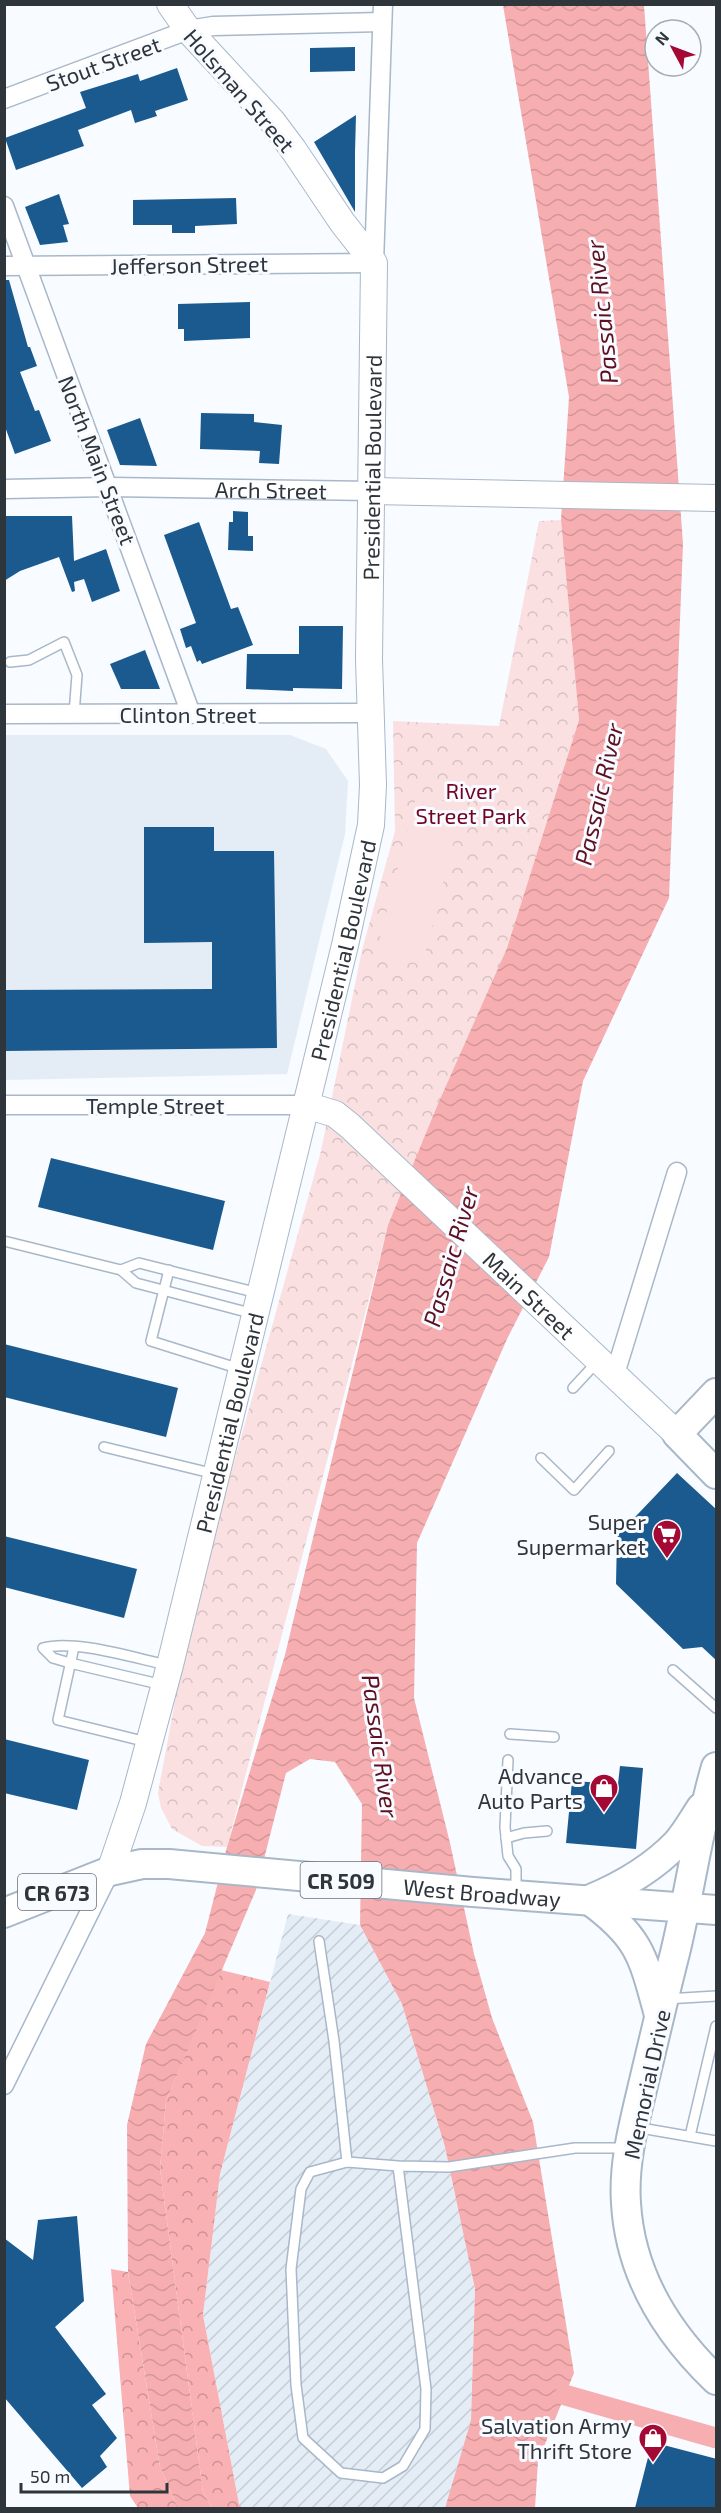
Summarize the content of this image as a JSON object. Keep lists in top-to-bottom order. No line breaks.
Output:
{"streets":{"main road":["Main Street","CR 509","West Broadway","CR 673","Memorial Drive"],"street":["Stout Street","Holsman Street","Jefferson Street","North Main Street","Presidential Boulevard","Arch Street","Clinton Street","Temple Street"]},"crossings":[["Stout Street","Holsman Street"],["Stout Street","Presidential Boulevard"],["Holsman Street","Jefferson Street"],["Holsman Street","Presidential Boulevard"],["Jefferson Street","North Main Street"],["Jefferson Street","Presidential Boulevard"],["North Main Street","Arch Street"],["North Main Street","Clinton Street"],["Presidential Boulevard","Arch Street"],["Presidential Boulevard","Clinton Street"],["Presidential Boulevard","Temple Street"],["Presidential Boulevard","Main Street"],["Presidential Boulevard","West Broadway"],["Temple Street","Main Street"],["West Broadway","Memorial Drive"]],"water":["Passaic River"],"parks":["River Street Park"],"places":{"supermarket":["Super Supermarket"],"shop":["Advance Auto Parts","Salvation Army Thrift Store"]},"scale_bar":"50 m","north":"top left"}
